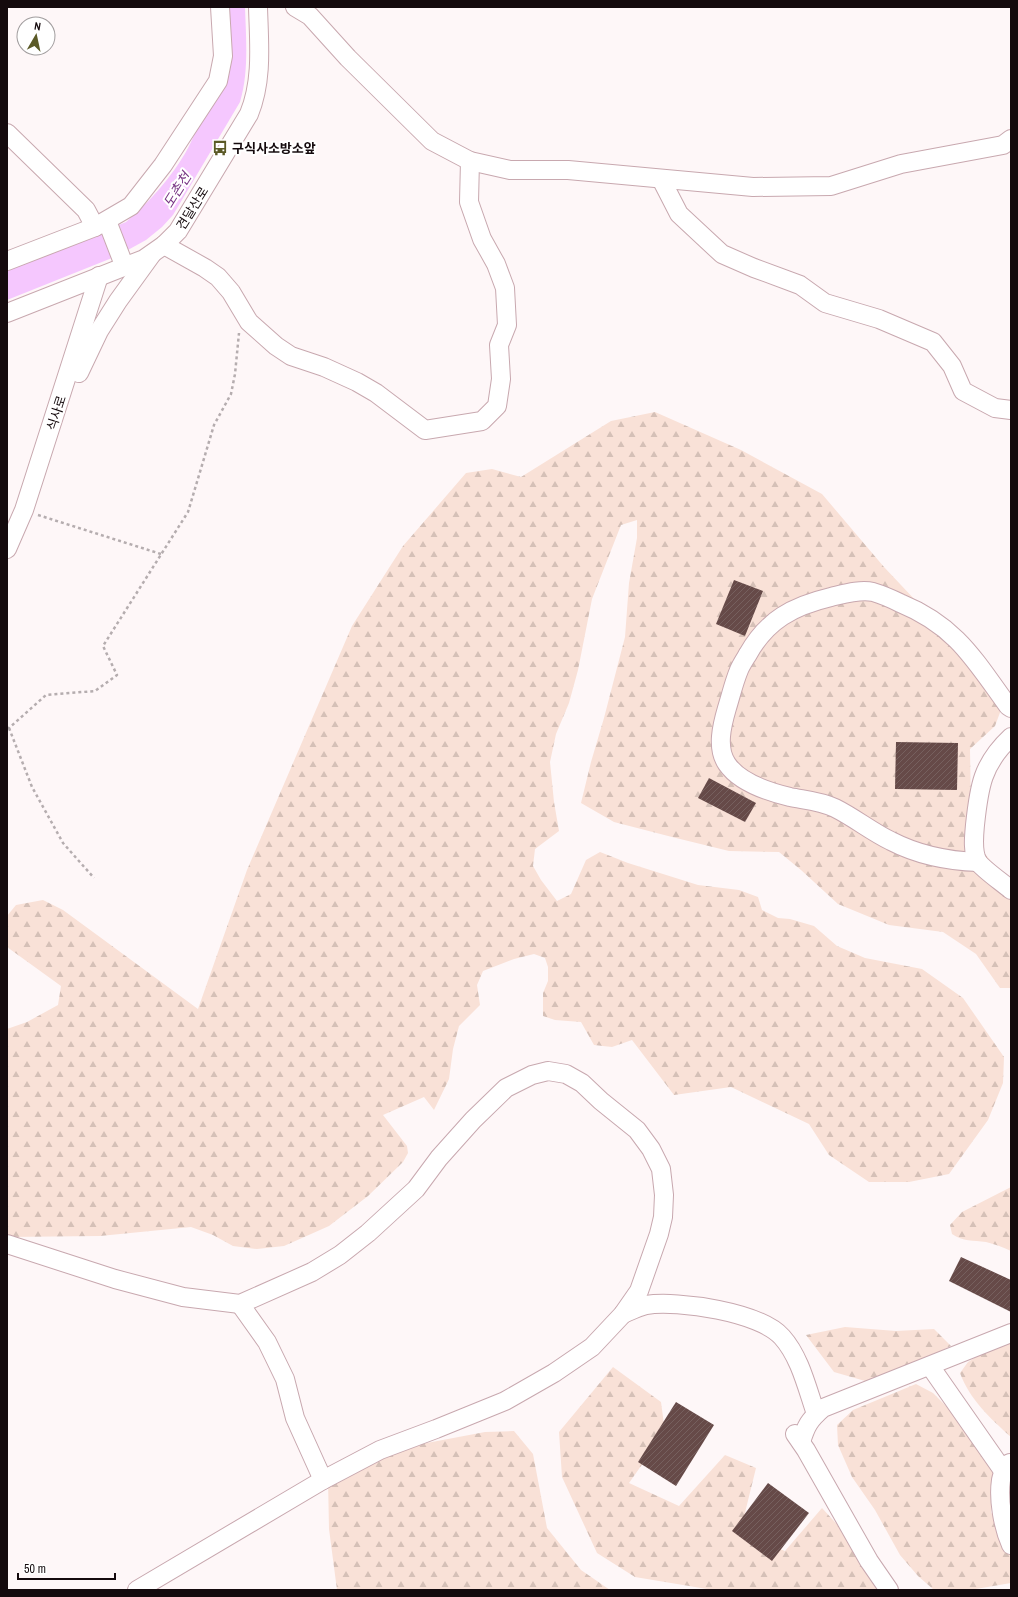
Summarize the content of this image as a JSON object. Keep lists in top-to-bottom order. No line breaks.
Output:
{"streets":{"street":["견달산로","식사로"]},"crossings":[["견달산로","식사로"]],"water":["도촌천"],"places":{"bus stop":["구식사소방소앞"]},"scale_bar":"50 m","north":"top"}
